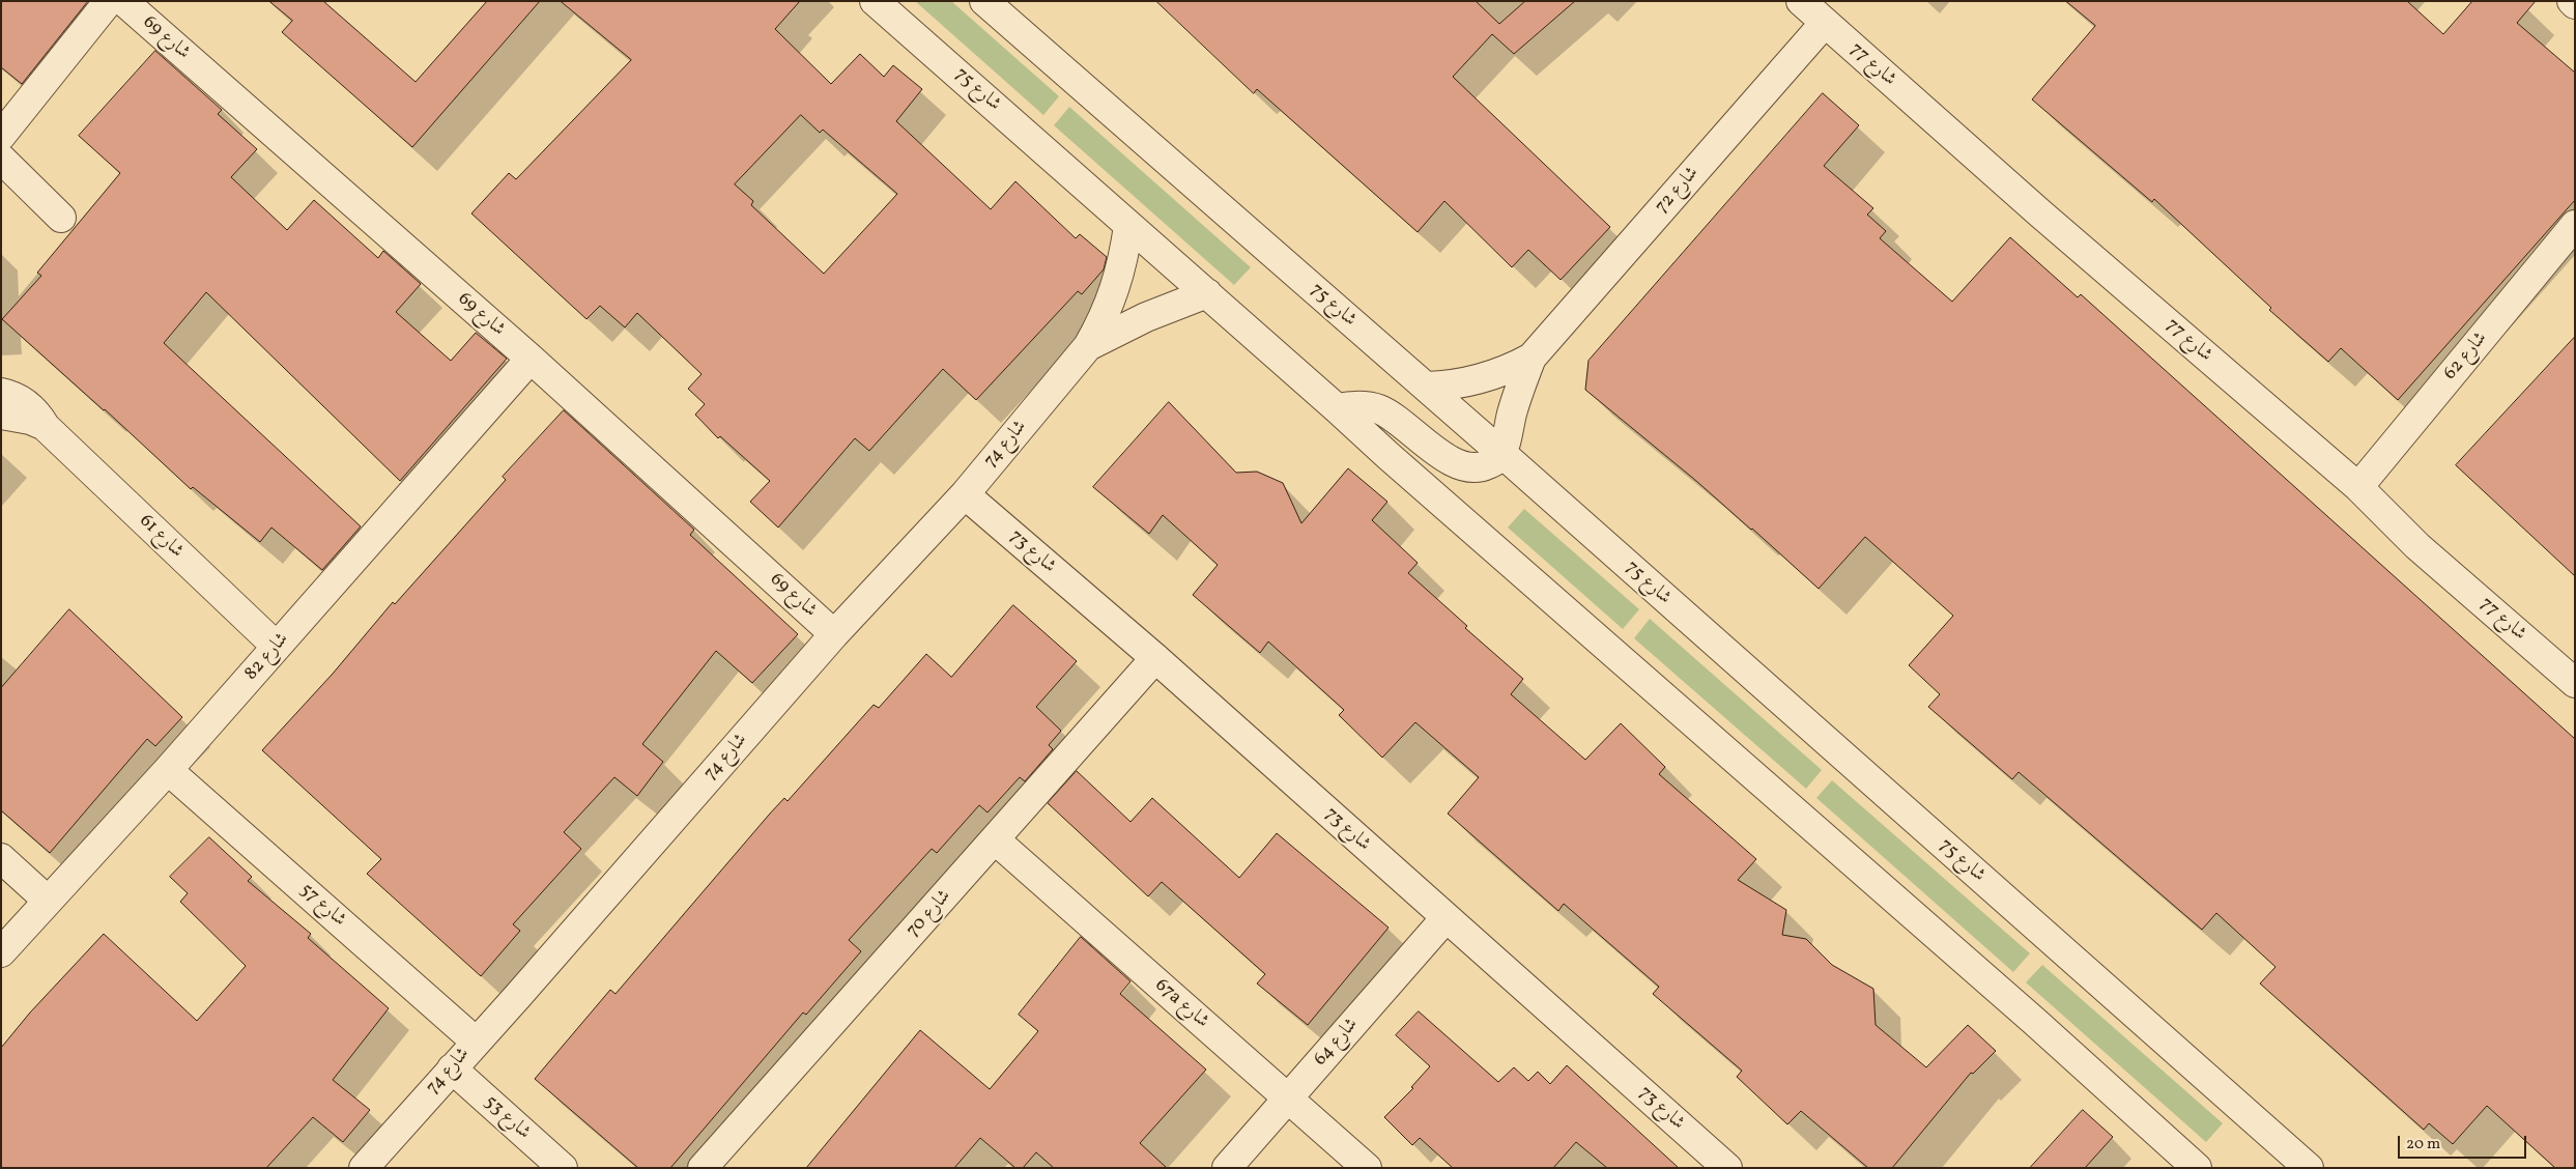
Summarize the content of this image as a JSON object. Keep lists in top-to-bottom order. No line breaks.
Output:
{"streets":{"street":["شارع 69","شارع 77","شارع 75","شارع 72","شارع 62","شارع 74","شارع 61","شارع 73","شارع 82","شارع 57","شارع 70","67a شارع","شارع 64","شارع 53"]},"crossings":[["شارع 69","شارع 74"],["شارع 69","شارع 82"],["شارع 77","شارع 72"],["شارع 77","شارع 62"],["شارع 75","شارع 72"],["شارع 75","شارع 74"],["شارع 74","شارع 73"],["شارع 74","شارع 57"],["شارع 74","شارع 53"],["شارع 61","شارع 82"],["شارع 73","شارع 70"],["شارع 73","شارع 64"],["شارع 82","شارع 57"],["شارع 70","67a شارع"],["67a شارع","شارع 64"]],"scale_bar":"20 m"}
